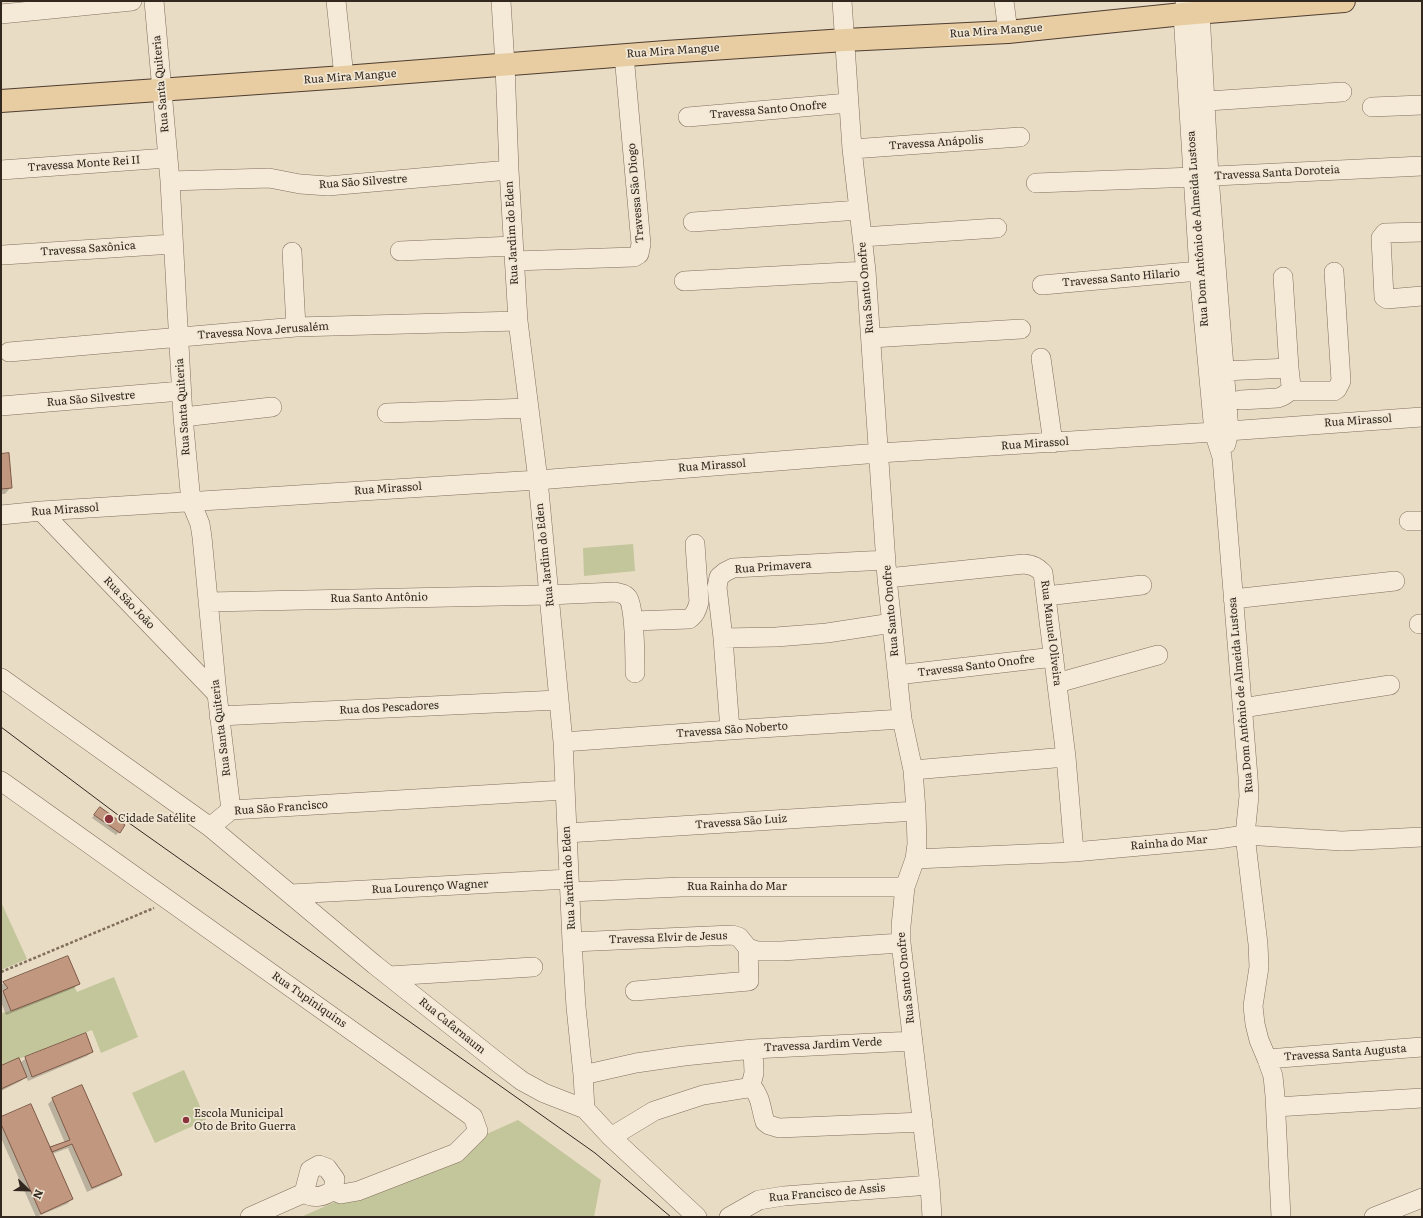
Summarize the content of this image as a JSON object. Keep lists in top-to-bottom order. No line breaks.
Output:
{"streets":{"main road":["Rua Mira Mangue"],"street":["Rua Santa Quiteria","Travessa Santo Onofre","Travessa Anápolis","Travessa Monte Rei II","Travessa Santa Doroteia","Rua São Silvestre","Travessa São Diogo","Rua Dom Antônio de Almeida Lustosa","Rua Jardim do Eden","Travessa Saxônica","Travessa Santo Hilario","Rua Santo Onofre","Travessa Nova Jerusalém","Rua Mirassol","Rua Primavera","Rua Santo Antônio","Rua São João","Rua Manuel Oliveira","Rua dos Pescadores","Travessa São Noberto","Rua São Francisco","Travessa São Luiz","Rainha do Mar","Rua Lourenço Wagner","Rua Rainha do Mar","Travessa Elvir de Jesus","Rua Tupiniquins","Rua Cafarnaum","Travessa Jardim Verde","Travessa Santa Augusta","Rua Francisco de Assis"]},"crossings":[["Rua Mira Mangue","Rua Santa Quiteria"],["Rua Mira Mangue","Travessa São Diogo"],["Rua Mira Mangue","Rua Dom Antônio de Almeida Lustosa"],["Rua Mira Mangue","Rua Jardim do Eden"],["Rua Mira Mangue","Rua Santo Onofre"],["Rua Santa Quiteria","Travessa Monte Rei II"],["Rua Santa Quiteria","Rua São Silvestre"],["Rua Santa Quiteria","Travessa Saxônica"],["Rua Santa Quiteria","Travessa Nova Jerusalém"],["Rua Santa Quiteria","Rua Mirassol"],["Rua Santa Quiteria","Rua Santo Antônio"],["Rua Santa Quiteria","Rua São João"],["Rua Santa Quiteria","Rua dos Pescadores"],["Rua Santa Quiteria","Rua São Francisco"],["Travessa Santo Onofre","Rua Santo Onofre"],["Travessa Santo Onofre","Rua Manuel Oliveira"],["Travessa Anápolis","Rua Santo Onofre"],["Travessa Santa Doroteia","Rua Dom Antônio de Almeida Lustosa"],["Rua São Silvestre","Rua Jardim do Eden"],["Travessa São Diogo","Rua Jardim do Eden"],["Rua Dom Antônio de Almeida Lustosa","Travessa Santo Hilario"],["Rua Dom Antônio de Almeida Lustosa","Rua Mirassol"],["Rua Dom Antônio de Almeida Lustosa","Rainha do Mar"],["Rua Dom Antônio de Almeida Lustosa","Travessa Santa Augusta"],["Rua Jardim do Eden","Travessa Nova Jerusalém"],["Rua Jardim do Eden","Rua Mirassol"],["Rua Jardim do Eden","Rua Santo Antônio"],["Rua Jardim do Eden","Rua dos Pescadores"],["Rua Jardim do Eden","Travessa São Noberto"],["Rua Jardim do Eden","Rua São Francisco"],["Rua Jardim do Eden","Travessa São Luiz"],["Rua Jardim do Eden","Rua Lourenço Wagner"],["Rua Jardim do Eden","Rua Rainha do Mar"],["Rua Jardim do Eden","Travessa Elvir de Jesus"],["Rua Jardim do Eden","Rua Cafarnaum"],["Rua Santo Onofre","Rua Mirassol"],["Rua Santo Onofre","Rua Primavera"],["Rua Santo Onofre","Rua Manuel Oliveira"],["Rua Santo Onofre","Travessa São Noberto"],["Rua Santo Onofre","Travessa São Luiz"],["Rua Santo Onofre","Rainha do Mar"],["Rua Santo Onofre","Rua Rainha do Mar"],["Rua Santo Onofre","Travessa Jardim Verde"],["Rua Santo Onofre","Rua Francisco de Assis"],["Rua Mirassol","Rua São João"],["Rua Primavera","Rua Manuel Oliveira"],["Rua Primavera","Travessa São Noberto"],["Rua Manuel Oliveira","Rainha do Mar"],["Rua São Francisco","Rua Cafarnaum"],["Rua Lourenço Wagner","Rua Rainha do Mar"],["Rua Lourenço Wagner","Rua Cafarnaum"]],"places":["Cidade Satélite","Escola Municipal Oto de Brito Guerra"],"north":"bottom right"}
